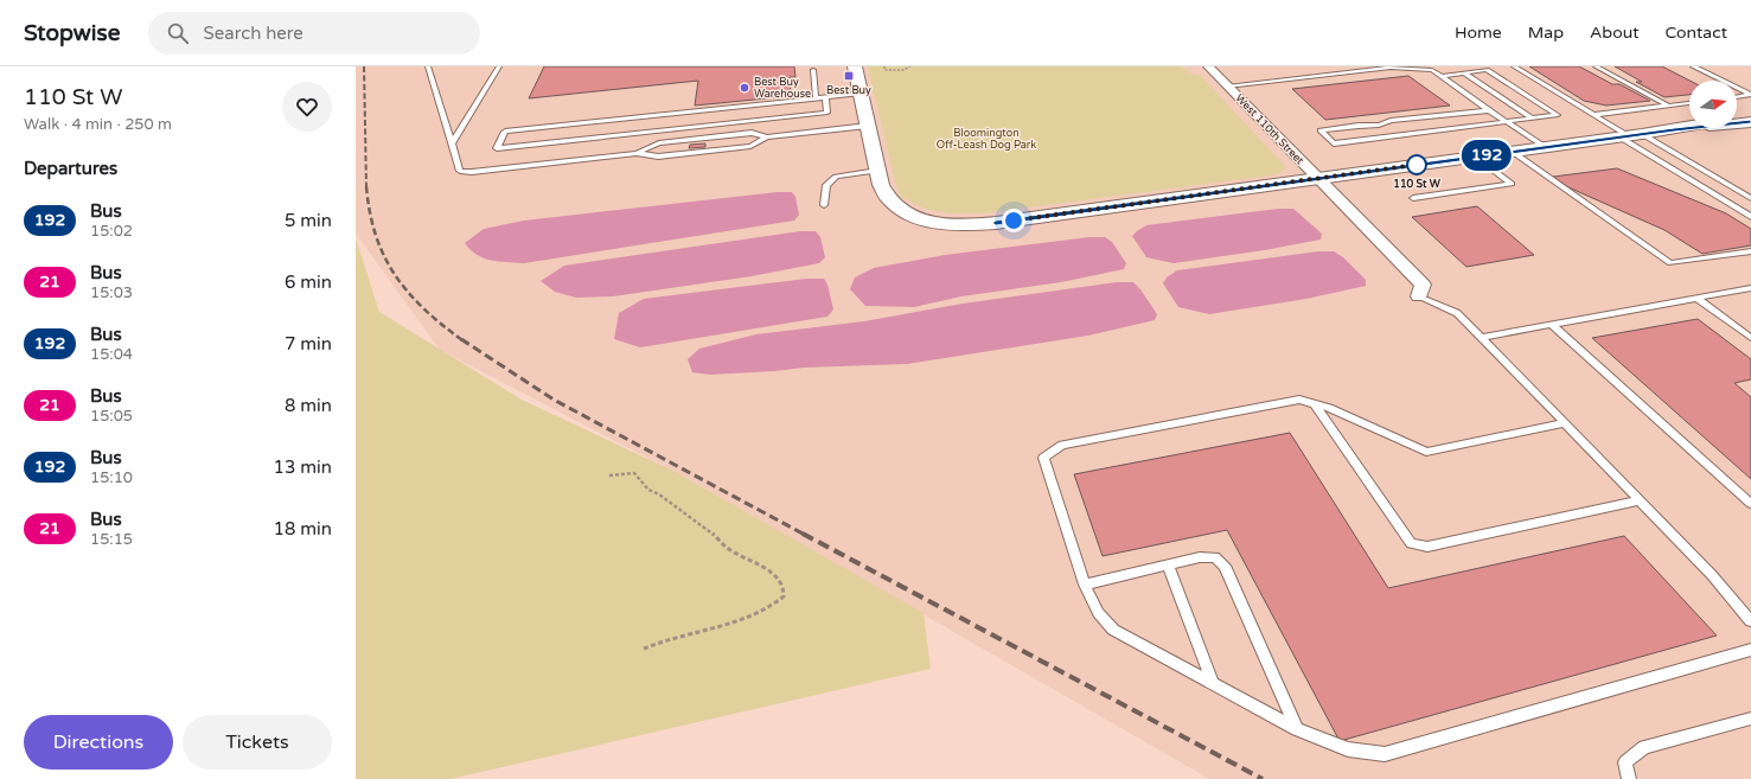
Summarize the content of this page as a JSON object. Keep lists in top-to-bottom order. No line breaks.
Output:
{"streets":{"street":["West 110th Street"]},"parks":["Bloomington Off-Leash Dog Park"],"places":{"transit":["Best Buy"],"other":["Best Buy Warehouse","110 St W"]},"lines":["bus line 192"],"north":"right","page":{"header":"Stopwise","search":"Search here","nav":["Home","Map","About","Contact"],"heading":[["110 St W","Walk · 4 min · 250 m"],"Departures"],"on_map":"192","list":[{"mark":"192","name":"Bus","note":"15:02","value":"5 min"},{"mark":"21","name":"Bus","note":"15:03","value":"6 min"},{"mark":"192","name":"Bus","note":"15:04","value":"7 min"},{"mark":"21","name":"Bus","note":"15:05","value":"8 min"},{"mark":"192","name":"Bus","note":"15:10","value":"13 min"},{"mark":"21","name":"Bus","note":"15:15","value":"18 min"}],"buttons":["Directions","Tickets"]}}
